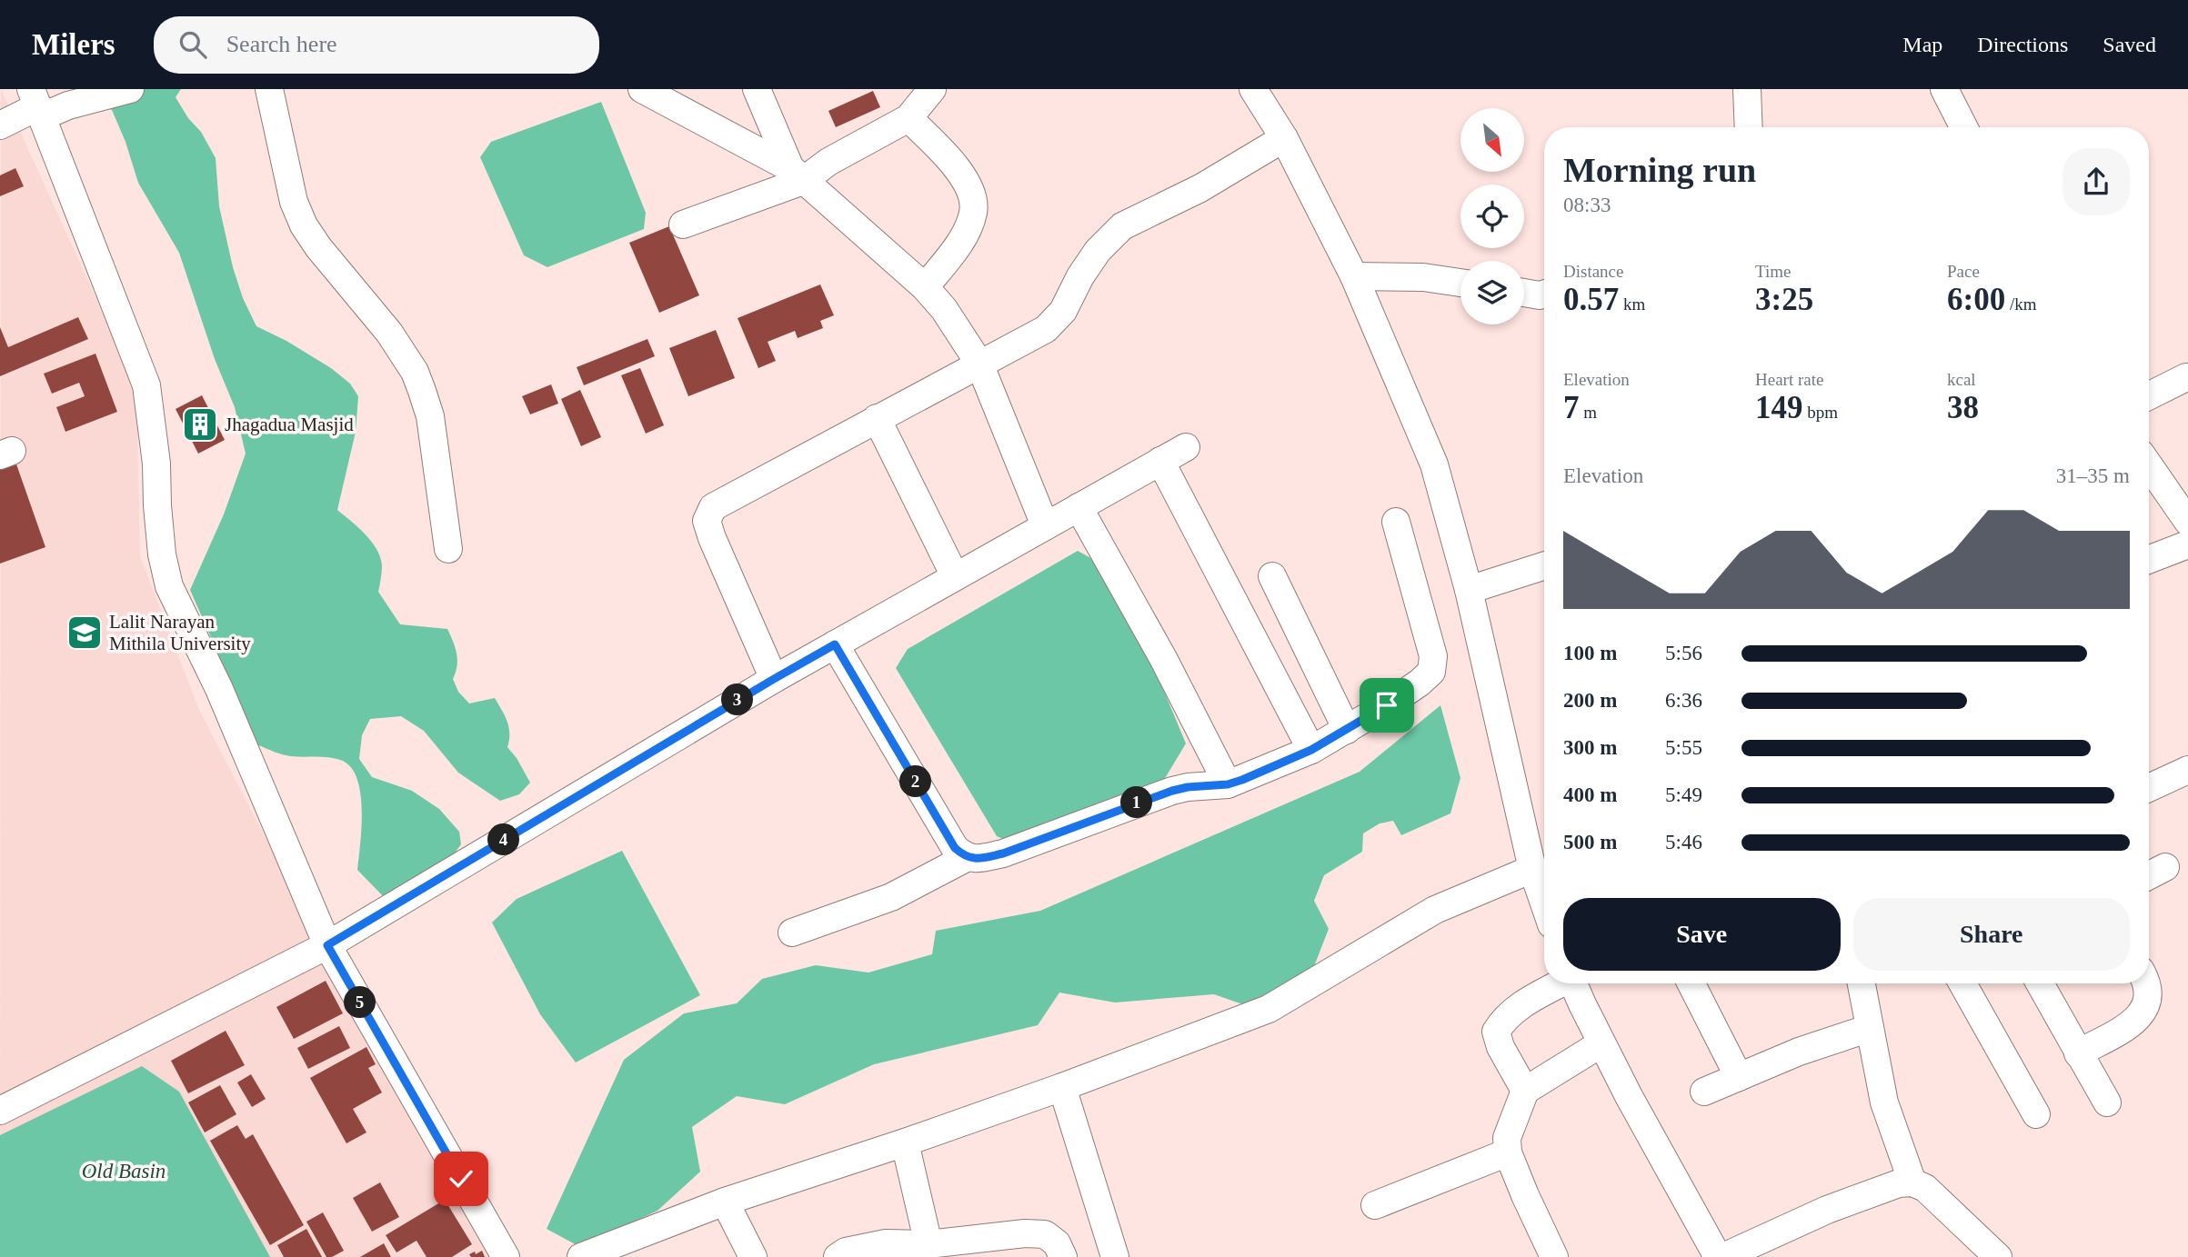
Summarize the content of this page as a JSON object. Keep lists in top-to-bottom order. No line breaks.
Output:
{"water":["Old Basin"],"places":{"building":["Jhagadua Masjid"],"school or university":["Lalit Narayan Mithila University"]},"north":"bottom right","page":{"header":"Milers","search":"Search here","nav":["Map","Directions","Saved"],"heading":["Morning run","08:33"],"stats":[["Distance","0.57 km"],["Time","3:25"],["Pace","6:00 /km"],["Elevation","7 m"],["Heart rate","149 bpm"],["kcal","38"]],"chart":["Elevation","31–35 m"],"list":[{"name":"100 m","note":"5:56"},{"name":"200 m","note":"6:36"},{"name":"300 m","note":"5:55"},{"name":"400 m","note":"5:49"},{"name":"500 m","note":"5:46"}],"pins":["3","2","1","4","5"],"buttons":["Save","Share"]}}
